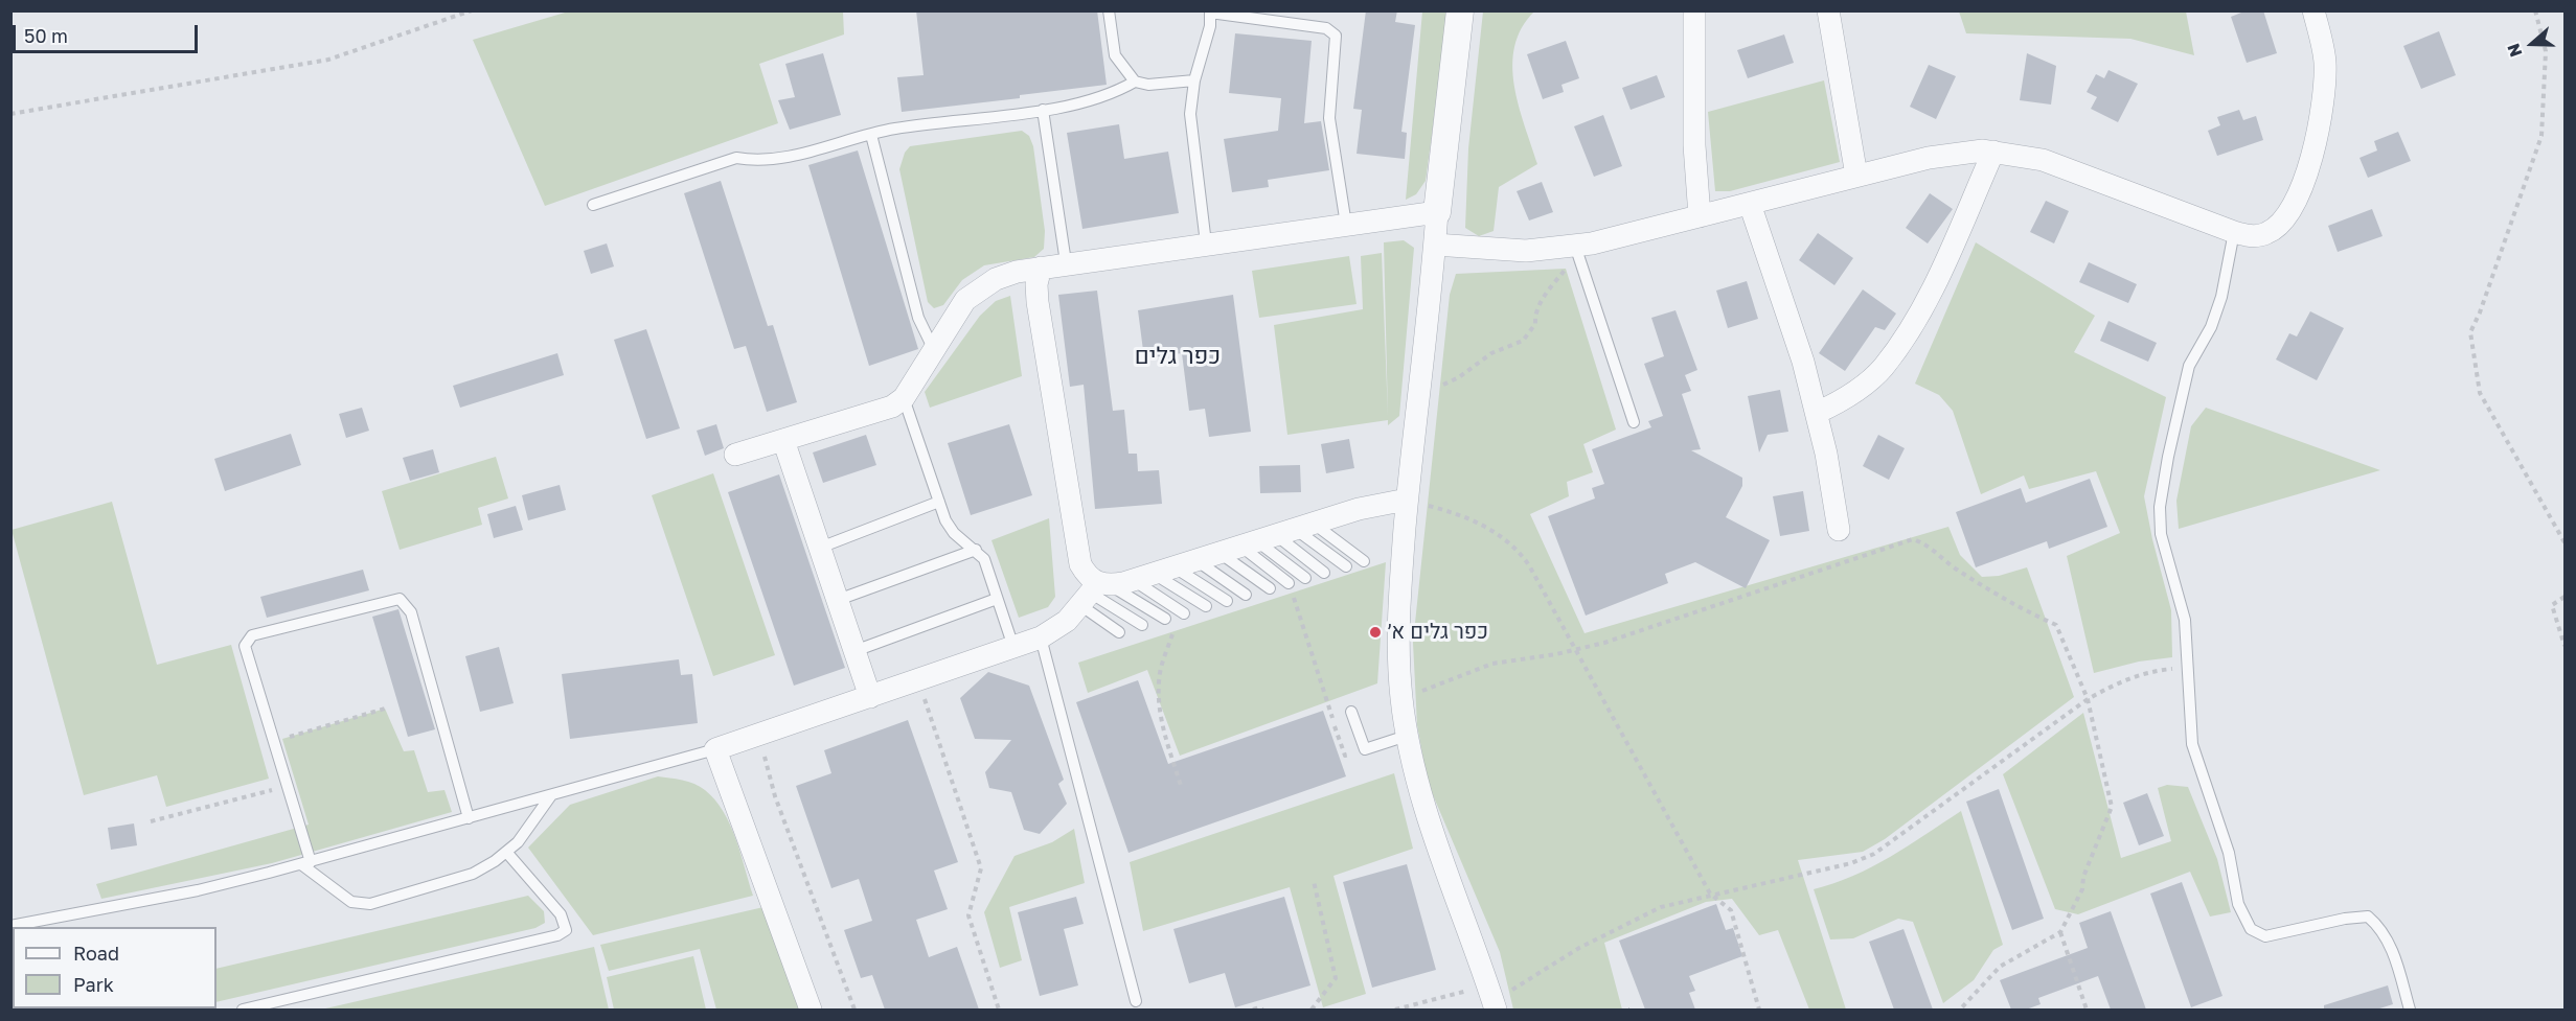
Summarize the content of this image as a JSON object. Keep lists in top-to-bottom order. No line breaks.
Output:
{"districts":["כפר גלים"],"places":["כפר גלים א׳"],"legend":["Road","Park"],"scale_bar":"50 m","north":"left"}
